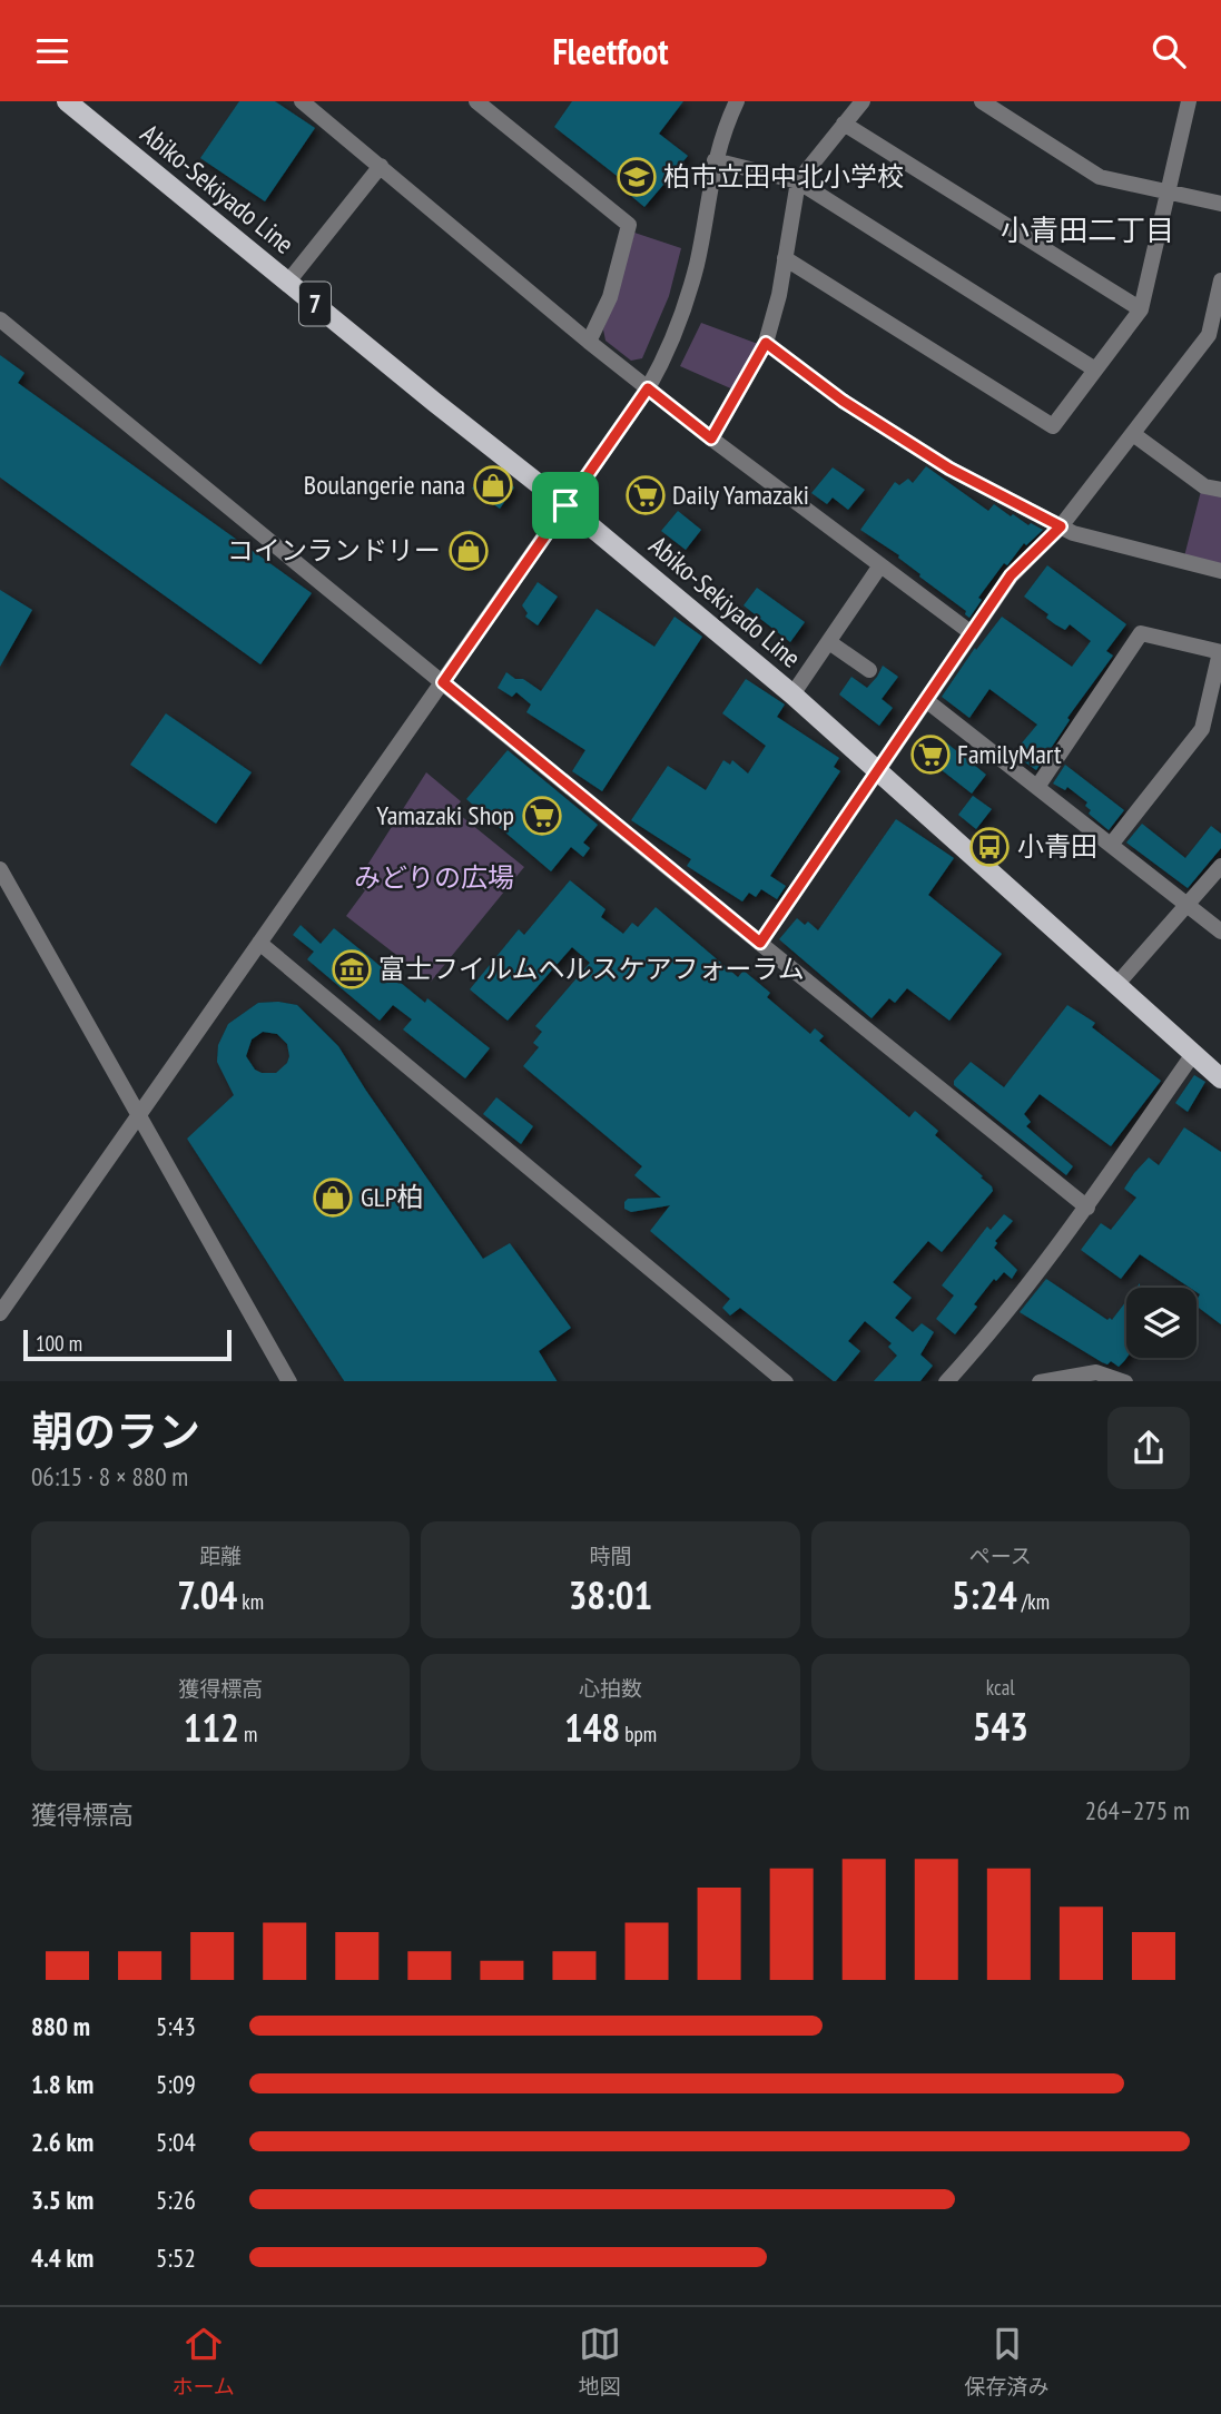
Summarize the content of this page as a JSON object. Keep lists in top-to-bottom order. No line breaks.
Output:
{"streets":{"main road":["Abiko-Sekiyado Line","7"]},"districts":["小青田二丁目"],"parks":["みどりの広場"],"places":{"school or university":["柏市立田中北小学校"],"shop":["Boulangerie nana","コインランドリー","GLP柏"],"supermarket":["Daily Yamazaki","FamilyMart","Yamazaki Shop"],"bus stop":["小青田"],"museum":["富士フイルムヘルスケアフォーラム"]},"scale_bar":"100 m","page":{"header":"Fleetfoot","scale":"100 m","heading":["朝のラン","06:15 · 8 × 880 m"],"stats":[["距離","7.04 km"],["時間","38:01"],["ペース","5:24 /km"],["獲得標高","112 m"],["心拍数","148 bpm"],["kcal","543"]],"chart":["獲得標高","264–275 m"],"list":[{"name":"880 m","note":"5:43"},{"name":"1.8 km","note":"5:09"},{"name":"2.6 km","note":"5:04"},{"name":"3.5 km","note":"5:26"},{"name":"4.4 km","note":"5:52"}],"tabs":["ホーム","地図","保存済み"]}}
